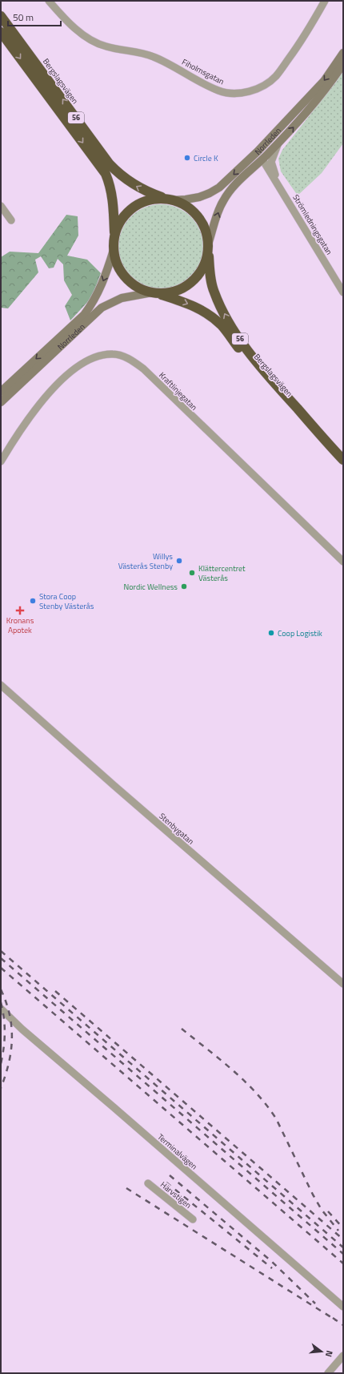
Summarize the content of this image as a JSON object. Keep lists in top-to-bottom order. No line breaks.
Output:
{"streets":{"highway":["Bergslagsvägen","56"],"main road":["Norrleden"],"street":["Fiholmsgatan","Strömledningsgatan","Kraftlinjegatan","Stenbygatan","Terminalvägen","Härvstigen"]},"crossings":[["Bergslagsvägen","56"],["Bergslagsvägen","Norrleden"],["56","Norrleden"],["Norrleden","Strömledningsgatan"]],"places":{"other":["Circle K","Willys Västerås Stenby","Klättercentret Västerås","Nordic Wellness","Stora Coop Stenby Västerås","Coop Logistik"],"health":["Kronans Apotek"]},"scale_bar":"50 m","north":"right"}
